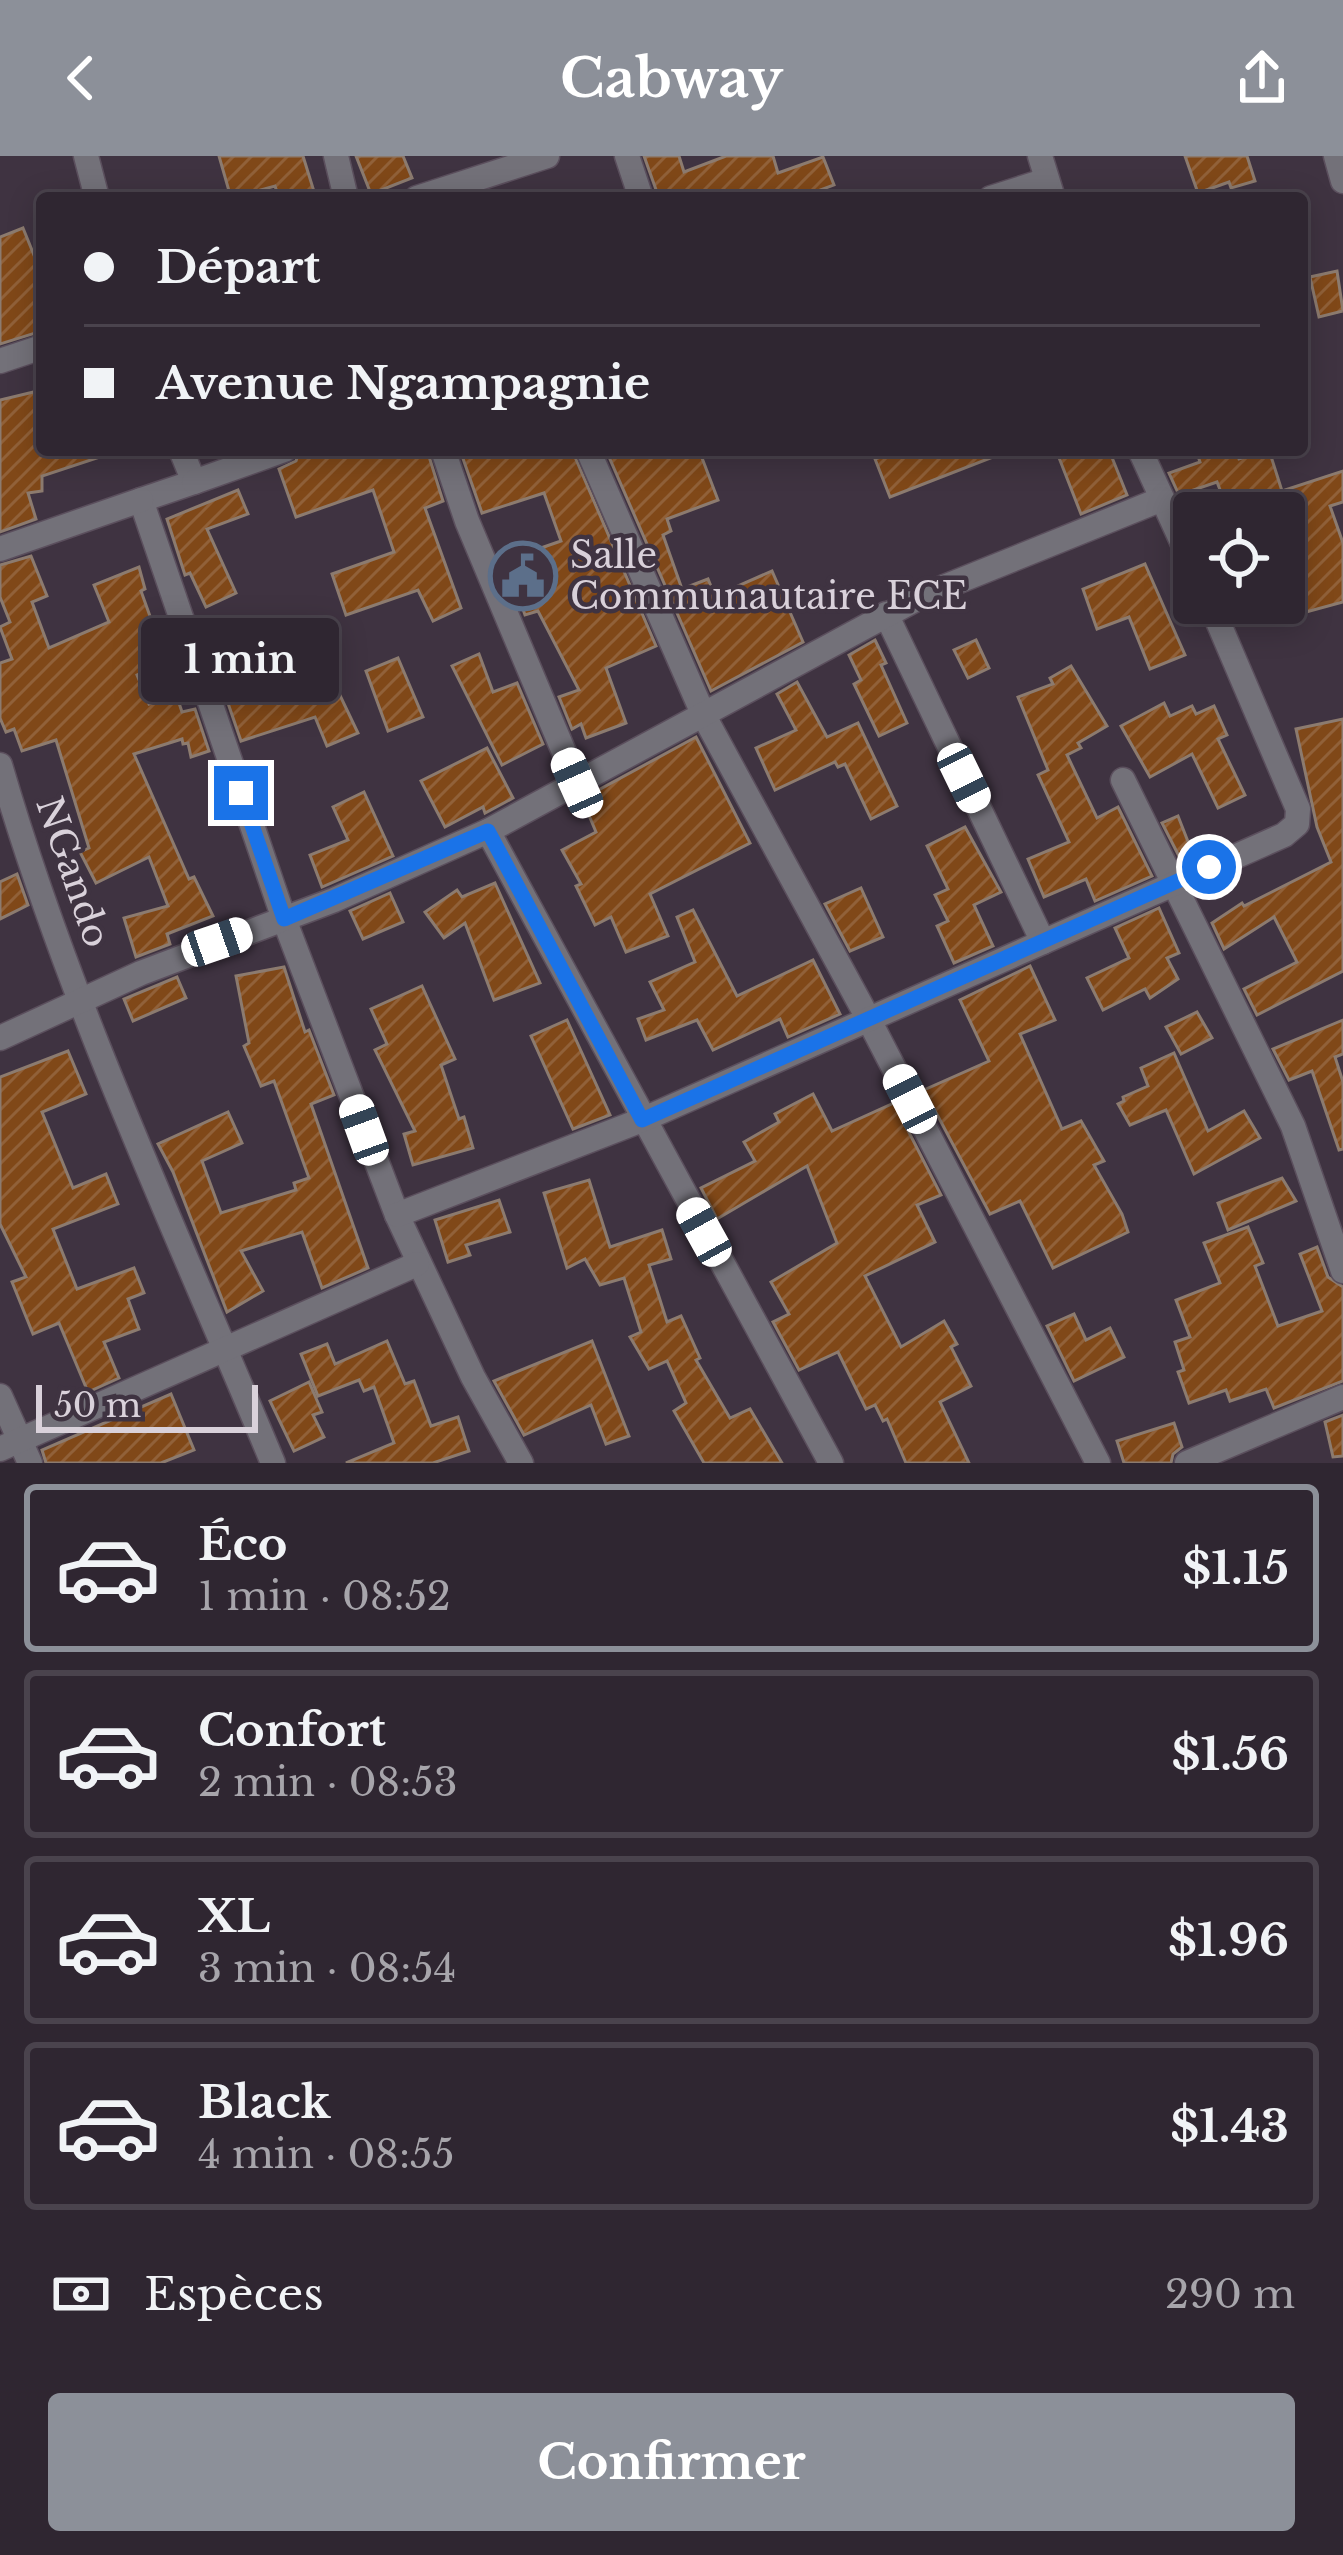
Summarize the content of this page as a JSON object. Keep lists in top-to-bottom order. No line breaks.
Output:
{"streets":{"street":["NGando"]},"places":{"public building":["Salle Communautaire ECE"]},"scale_bar":"50 m","page":{"header":"Cabway","banner":["Départ","Avenue Ngampagnie"],"bubble":"1 min","scale":"50 m","list":[{"name":"Éco","note":"1 min · 08:52","value":"$1.15"},{"name":"Confort","note":"2 min · 08:53","value":"$1.56"},{"name":"XL","note":"3 min · 08:54","value":"$1.96"},{"name":"Black","note":"4 min · 08:55","value":"$1.43"}],"pay":["Espèces","290 m"],"buttons":"Confirmer"}}
